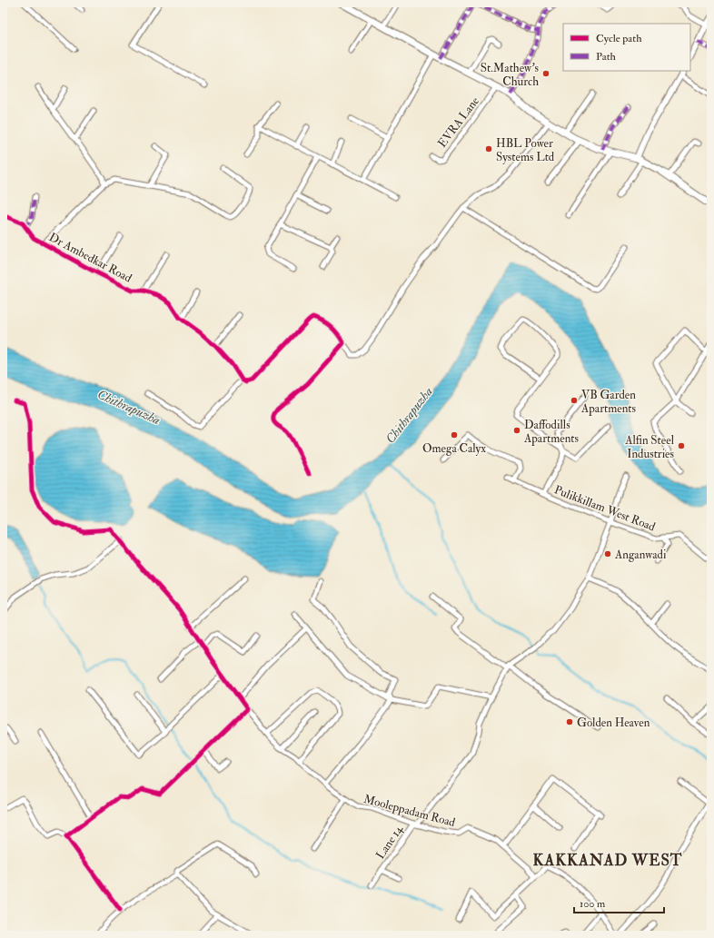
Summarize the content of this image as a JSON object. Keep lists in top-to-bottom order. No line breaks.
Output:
{"streets":{"street":["EVRA Lane","Dr Ambedkar Road","Pulikkillam West Road","Mooleppadam Road","Lane 14"]},"crossings":[["Mooleppadam Road","Lane 14"]],"districts":["KAKKANAD WEST"],"water":["Chithrapuzha"],"places":["St.Mathew's Church","HBL Power Systems Ltd","VB Garden Apartments","Daffodills Apartments","Omega Calyx","Alfin Steel Industries","Anganwadi","Golden Heaven"],"legend":["Cycle path","Path"],"scale_bar":"100 m"}
